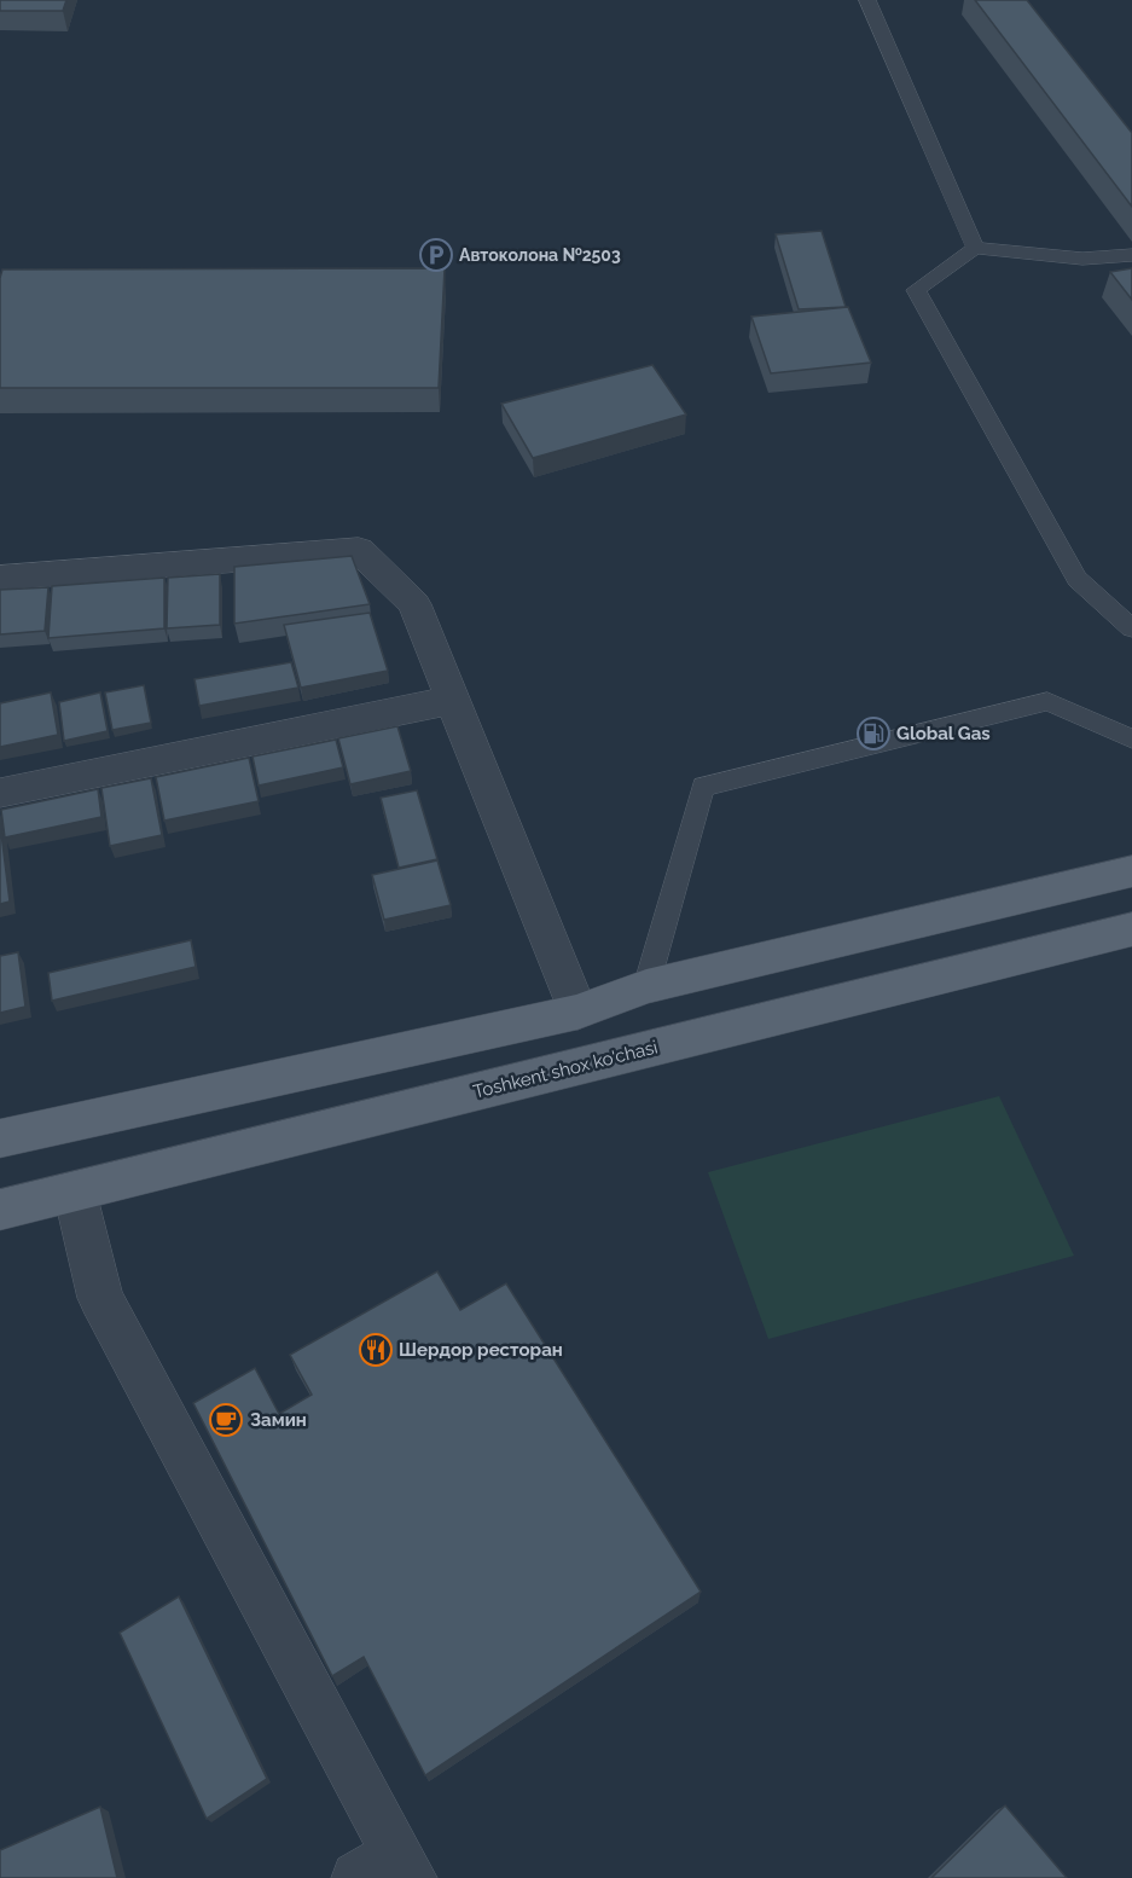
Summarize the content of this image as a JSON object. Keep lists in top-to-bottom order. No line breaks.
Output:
{"streets":{"main road":["Toshkent shox ko'chasi"]},"places":{"parking":["Автоколона №2503"],"fuel station":["Global Gas"],"restaurant":["Шердор ресторан"],"cafe":["Замин"]}}
